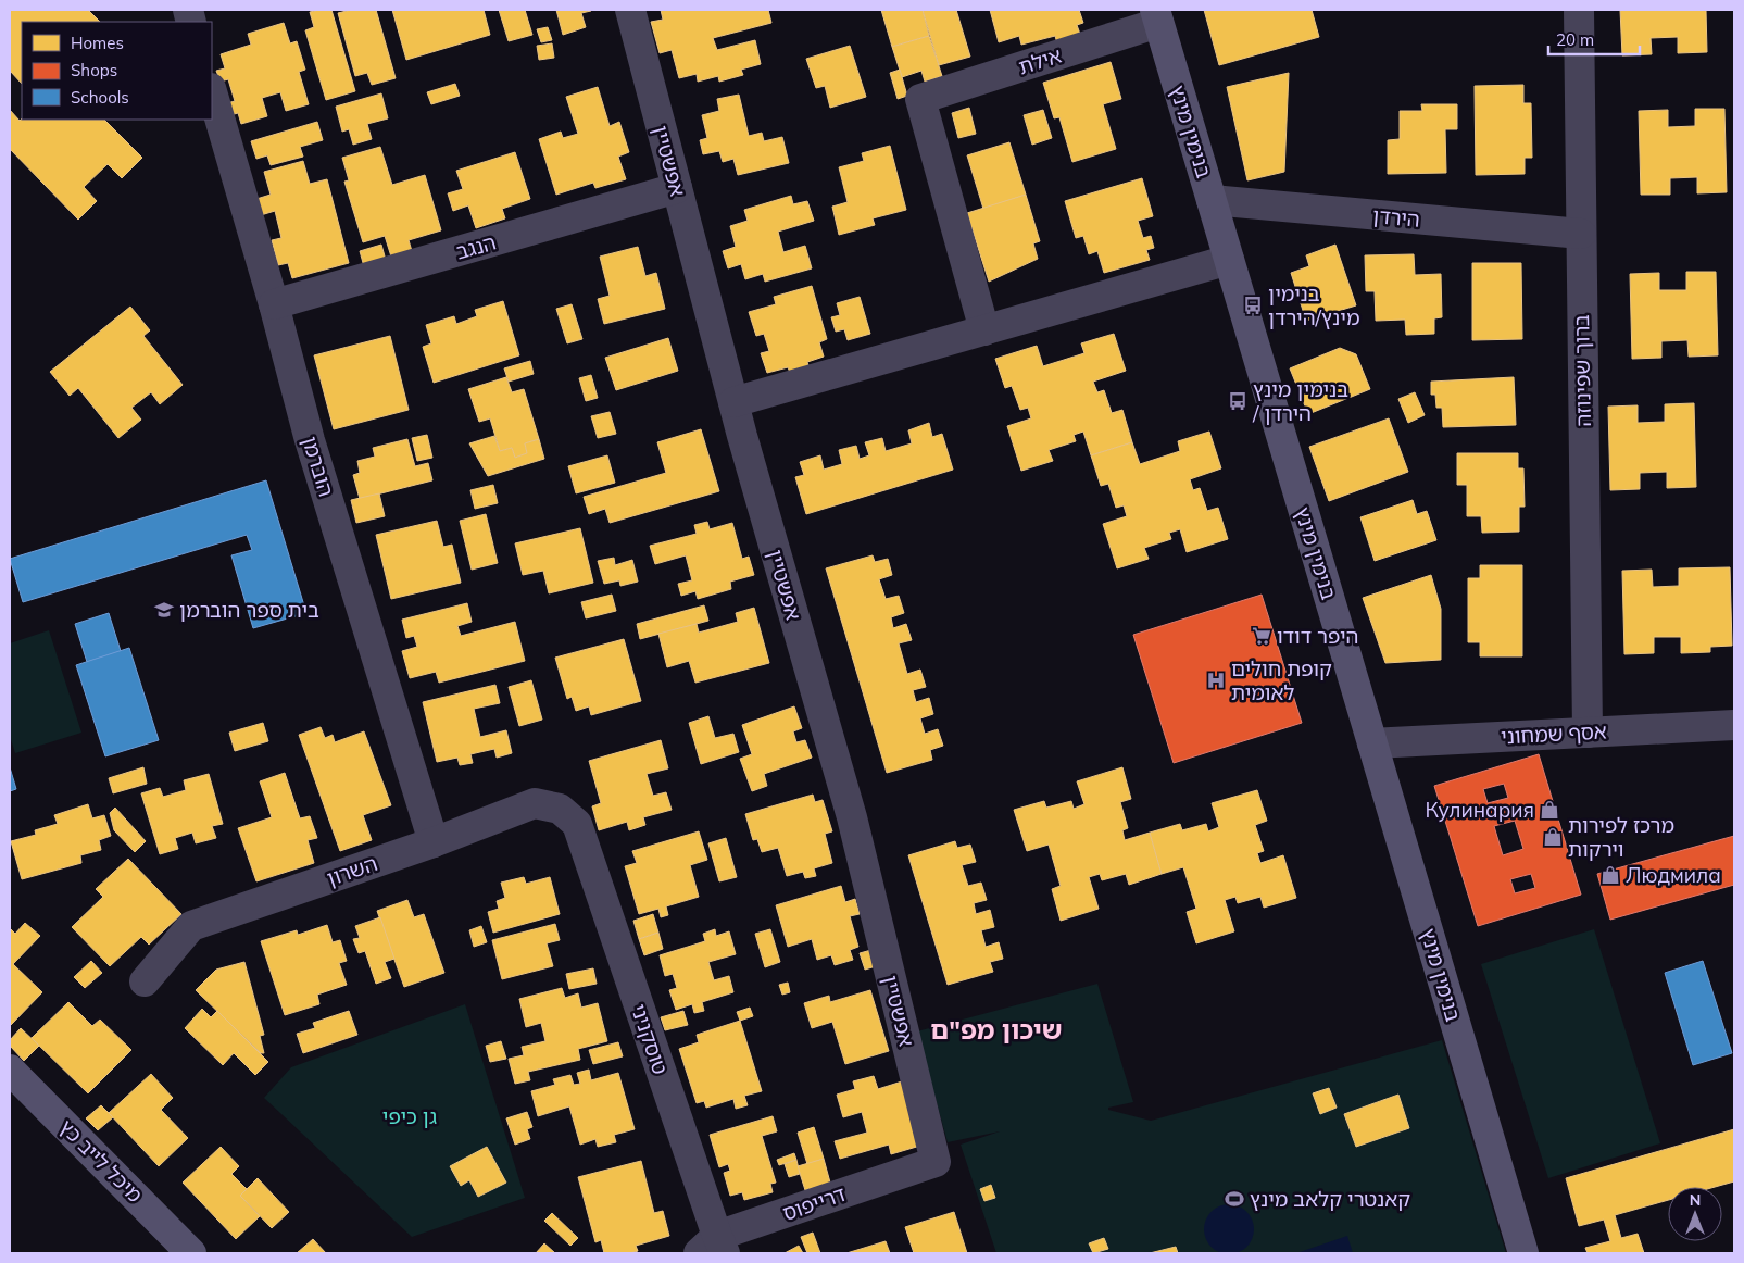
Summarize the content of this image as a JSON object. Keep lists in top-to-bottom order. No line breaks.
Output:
{"streets":{"street":["אילת","בנימין מינץ","אפשטיין","הירדן","הנגב","ברוך שפינוזה","הוברמן","אסף שמחוני","השרון","טוסקניני","מיכל לייב כץ","דרייפוס"]},"crossings":[["אילת","בנימין מינץ"],["בנימין מינץ","הירדן"],["בנימין מינץ","אסף שמחוני"],["אפשטיין","הנגב"],["אפשטיין","דרייפוס"],["הירדן","ברוך שפינוזה"],["הנגב","הוברמן"],["ברוך שפינוזה","אסף שמחוני"],["הוברמן","השרון"],["השרון","טוסקניני"],["טוסקניני","דרייפוס"]],"districts":["שיכון מפ\"ם"],"parks":["גן כיפי"],"places":{"bus stop":["בנימין מינץ/הירדן","בנימין מינץ / הירדן"],"school or university":["בית ספר הוברמן"],"supermarket":["היפר דודו"],"hospital":["קופת חולים לאומית"],"shop":["Кулинария","מרכז לפירות וירקות","Людмила"],"sports":["קאנטרי קלאב מינץ"]},"legend":["Homes","Shops","Schools"],"scale_bar":"20 m","north":"top"}
